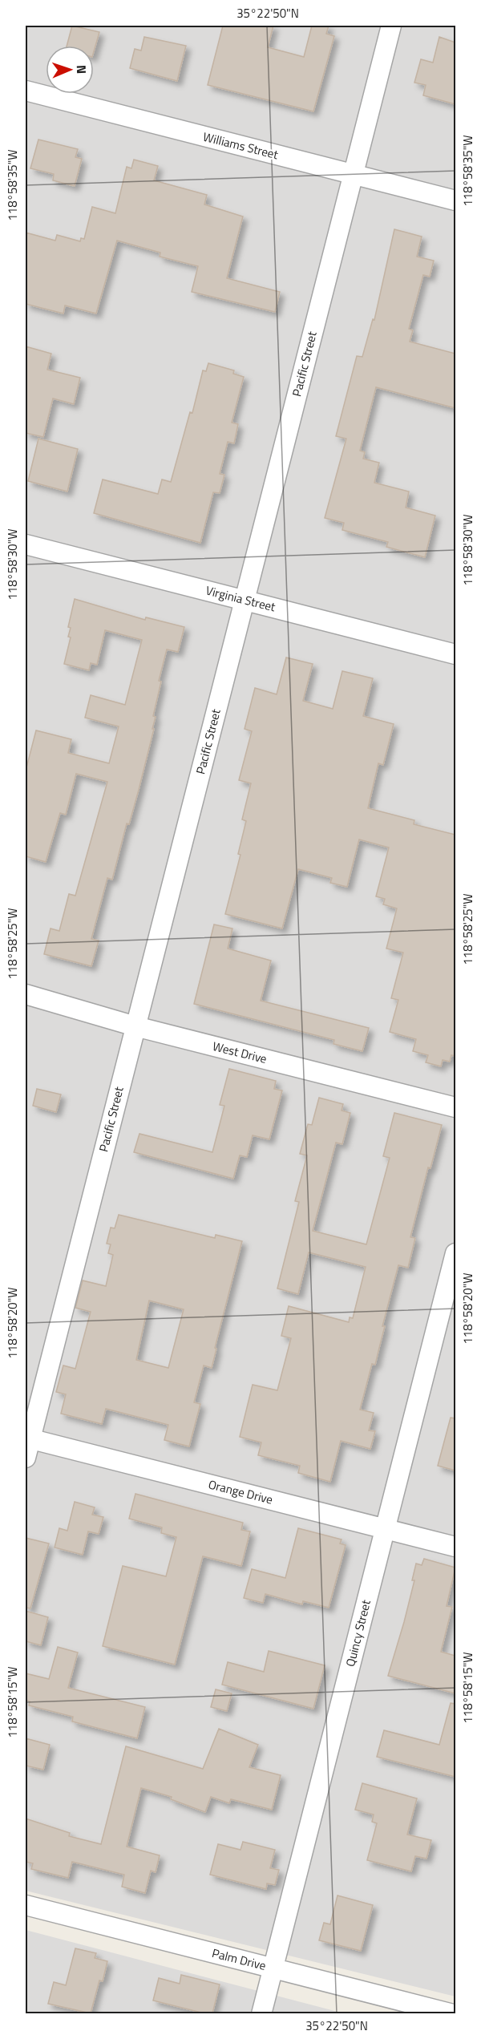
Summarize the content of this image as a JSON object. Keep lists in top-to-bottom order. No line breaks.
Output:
{"streets":{"street":["Williams Street","Pacific Street","Virginia Street","West Drive","Orange Drive","Quincy Street","Palm Drive"]},"crossings":[["Williams Street","Pacific Street"],["Pacific Street","Virginia Street"],["Pacific Street","West Drive"],["Pacific Street","Orange Drive"],["Orange Drive","Quincy Street"],["Quincy Street","Palm Drive"]],"north":"right","coordinates":["35°22'50\"N","118°58'35\"W","118°58'30\"W","118°58'25\"W","118°58'20\"W","118°58'15\"W"]}
